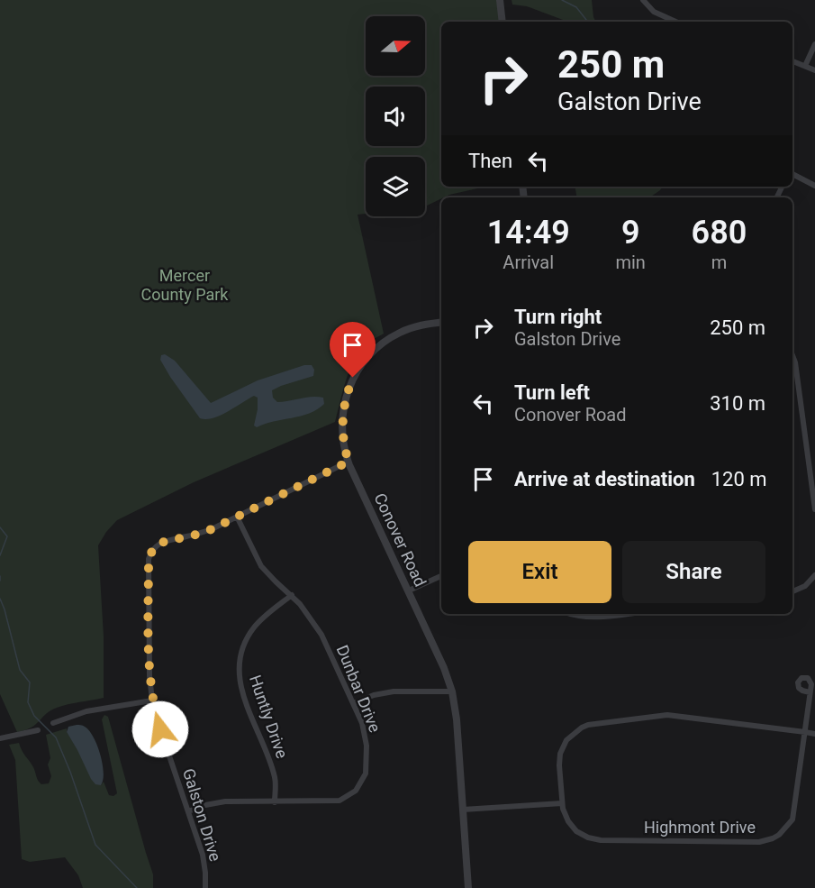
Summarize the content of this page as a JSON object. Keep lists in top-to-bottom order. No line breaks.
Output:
{"streets":{"street":["Conover Road","Dunbar Drive","Huntly Drive","Galston Drive","Highmont Drive"]},"crossings":[["Conover Road","Galston Drive"],["Dunbar Drive","Huntly Drive"],["Dunbar Drive","Galston Drive"]],"parks":["Mercer County Park"],"north":"right","page":{"turn":["250 m","Galston Drive"],"then":"Then","eta":["14:49","Arrival","9","min","680","m"],"list":[{"name":"Turn right","note":"Galston Drive","value":"250 m"},{"name":"Turn left","note":"Conover Road","value":"310 m"},{"name":"Arrive at destination","value":"120 m"}],"buttons":["Exit","Share"]}}
